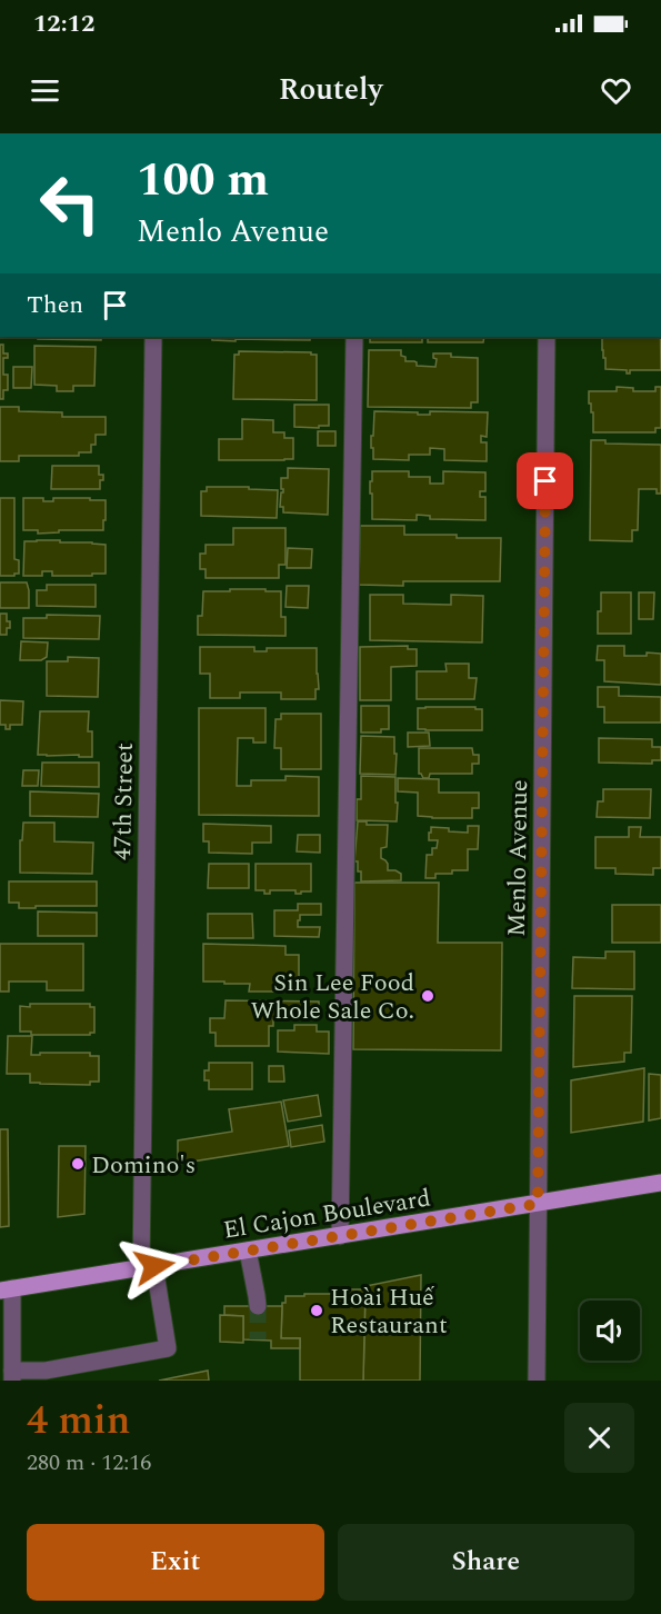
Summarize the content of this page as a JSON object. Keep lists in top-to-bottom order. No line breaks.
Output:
{"streets":{"main road":["El Cajon Boulevard"],"street":["47th Street","Menlo Avenue"]},"crossings":[["47th Street","El Cajon Boulevard"],["Menlo Avenue","El Cajon Boulevard"]],"places":["Sin Lee Food Whole Sale Co.","Domino's","Hoài Huế Restaurant"],"page":{"status":"12:12","header":"Routely","turn":["100 m","Menlo Avenue"],"then":"Then","heading":["4 min","280 m · 12:16"],"buttons":["Exit","Share"]}}
